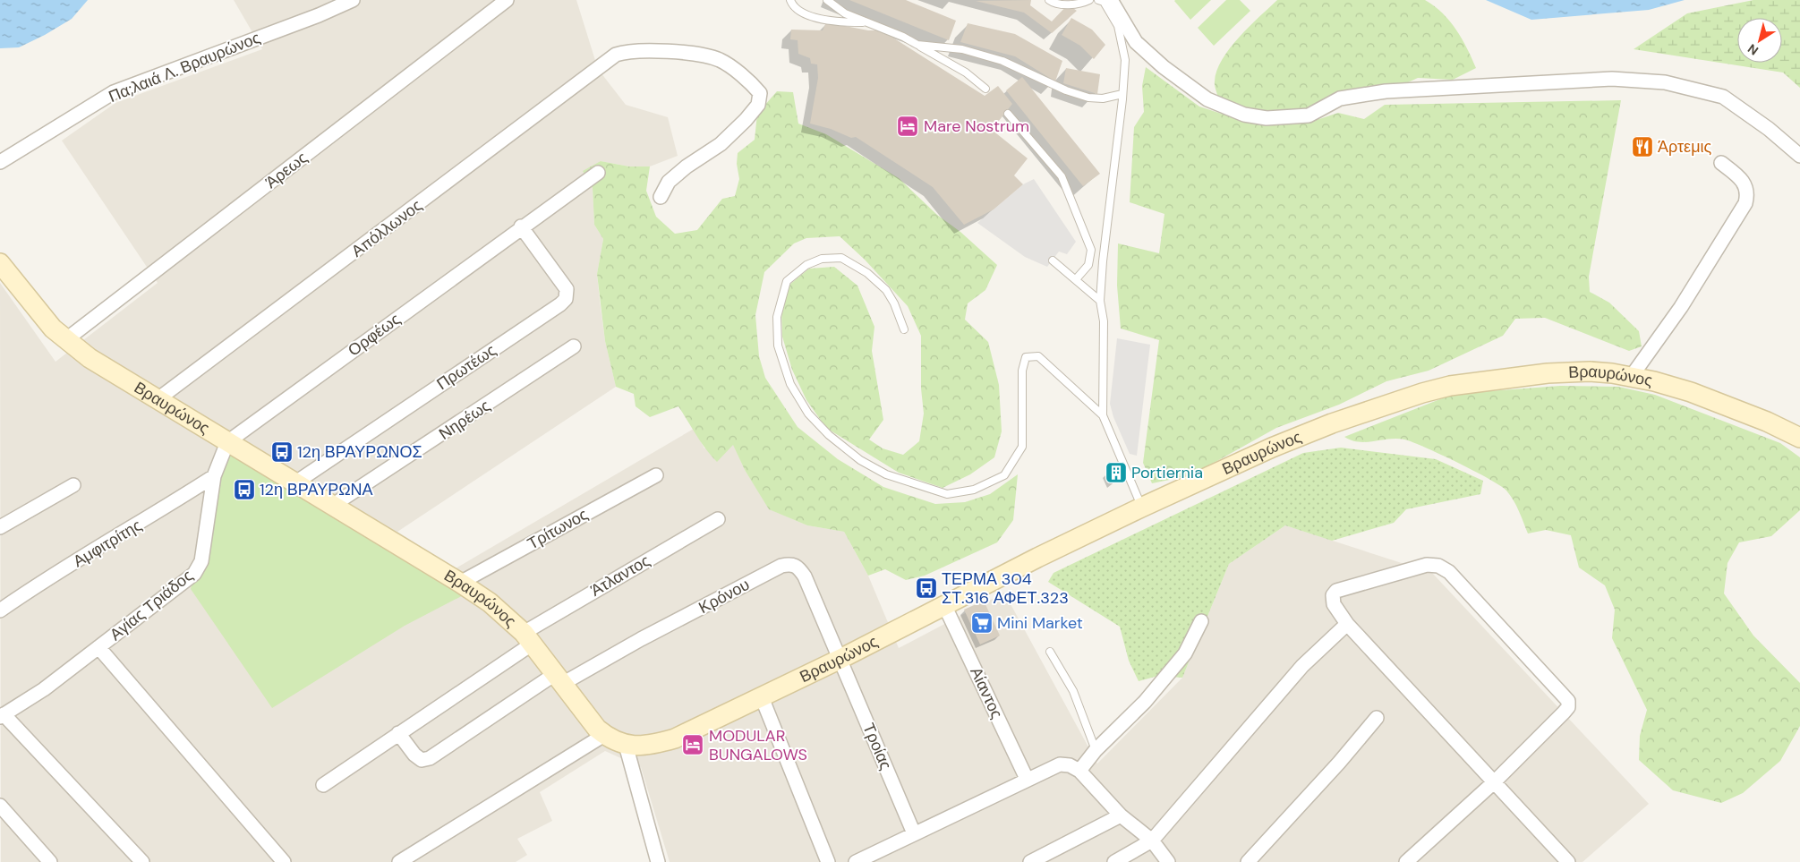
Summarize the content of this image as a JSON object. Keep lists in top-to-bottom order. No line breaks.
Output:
{"streets":{"main road":["Βραυρώνος"],"street":["Πα;λαιά Λ. Βραυρώνος","Άρεως","Απόλλωνος","Ορφέως","Πρωτέως","Νηρέως","Τρίτωνος","Αμφιτρίτης","Άτλαντος","Κρόνου","Αγίας Τριάδος","Αίαντος","Τροίας"]},"crossings":[["Άρεως","Βραυρώνος"],["Απόλλωνος","Βραυρώνος"],["Ορφέως","Πρωτέως"],["Ορφέως","Βραυρώνος"],["Ορφέως","Αγίας Τριάδος"],["Πρωτέως","Βραυρώνος"],["Βραυρώνος","Νηρέως"],["Βραυρώνος","Τρίτωνος"],["Βραυρώνος","Άτλαντος"],["Βραυρώνος","Κρόνου"],["Βραυρώνος","Αγίας Τριάδος"],["Βραυρώνος","Αίαντος"],["Βραυρώνος","Τροίας"],["Αμφιτρίτης","Αγίας Τριάδος"],["Κρόνου","Τροίας"]],"places":{"hotel":["Mare Nostrum","MODULAR BUNGALOWS"],"restaurant":["Άρτεμις"],"bus stop":["12η ΒΡΑΥΡΩΝΟΣ","12η ΒΡΑΥΡΩΝΑ","ΤΕΡΜΑ 304 ΣΤ.316 ΑΦΕΤ.323"],"building":["Portiernia"],"supermarket":["Mini Market"]},"north":"bottom left"}
